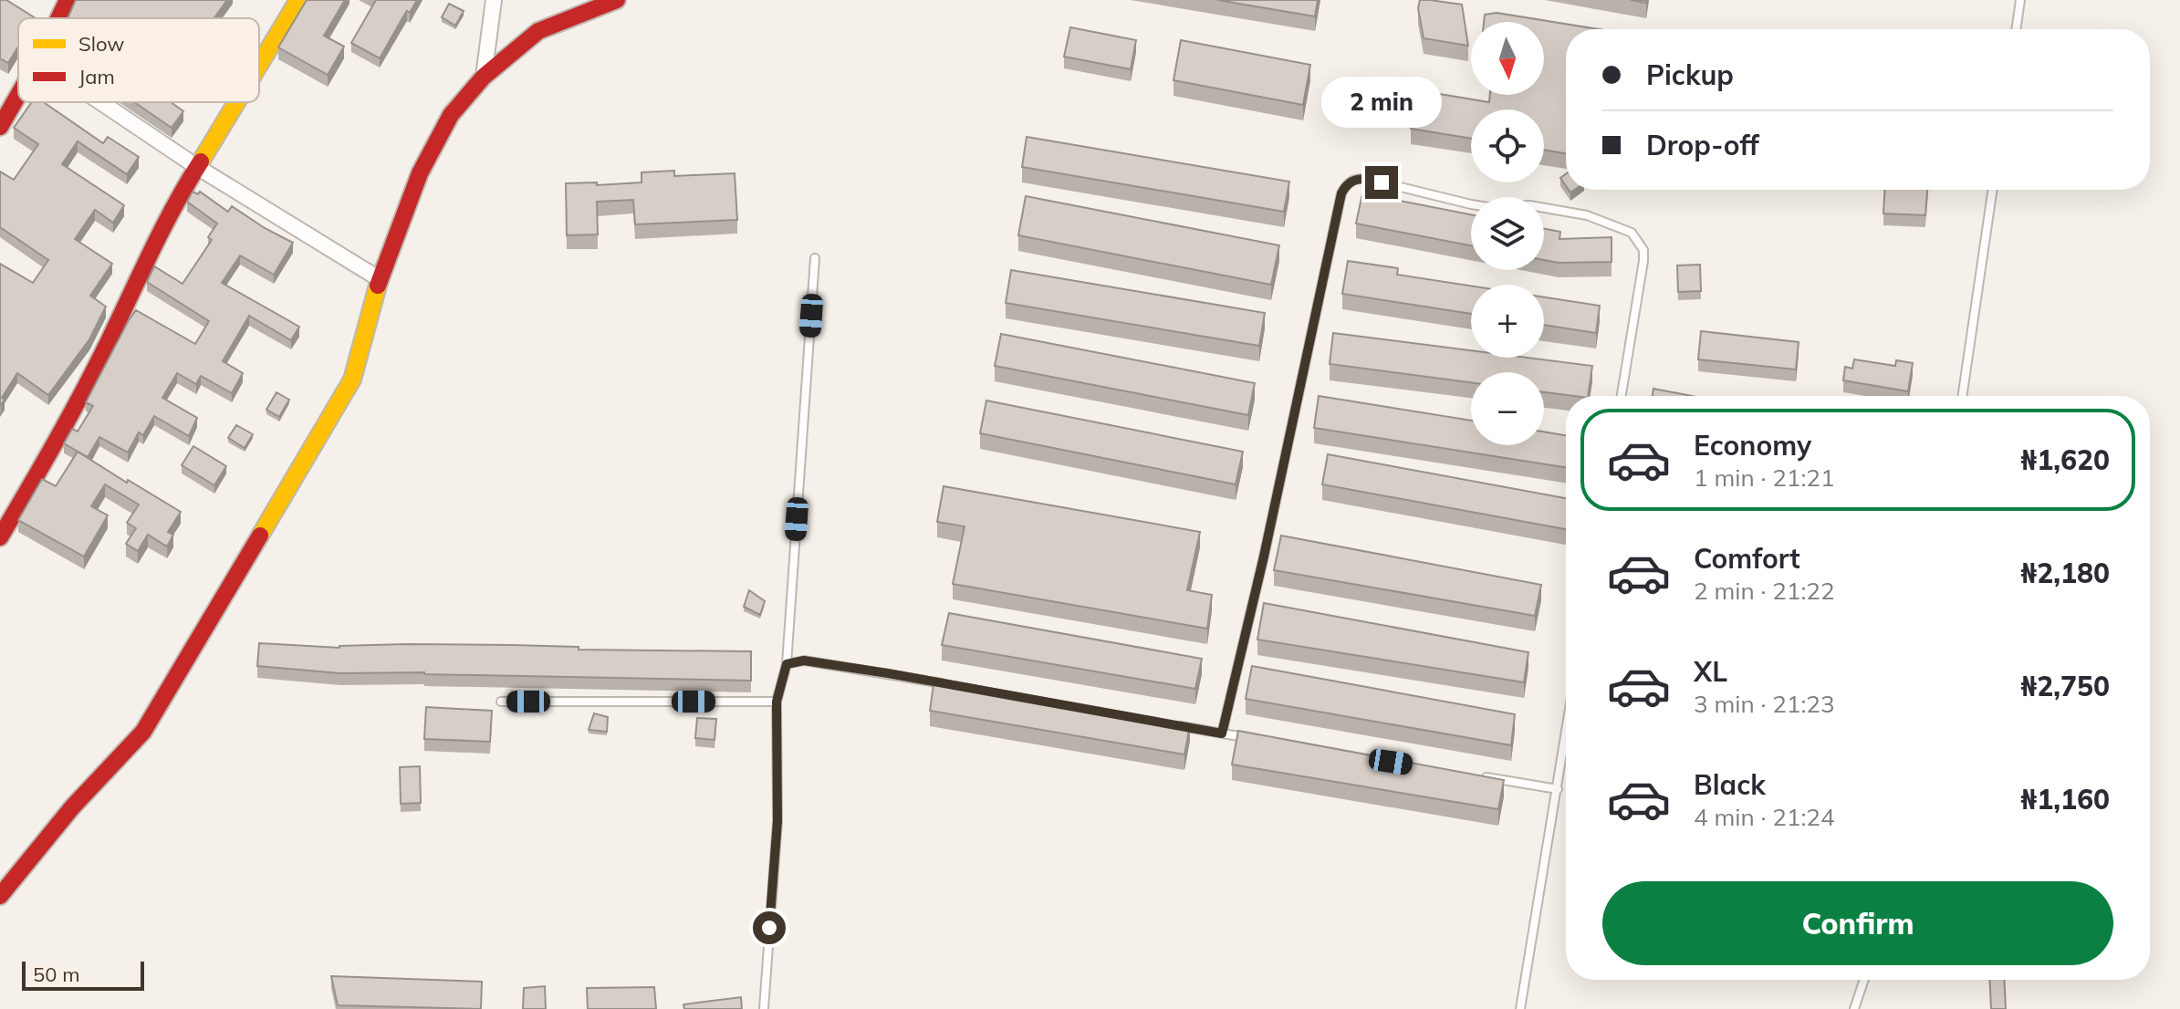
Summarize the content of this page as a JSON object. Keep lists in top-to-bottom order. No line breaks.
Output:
{"legend":["Slow","Jam"],"scale_bar":"50 m","north":"bottom","page":{"map_buttons":["+","−"],"banner":["Pickup","Drop-off"],"bubble":"2 min","list":[{"name":"Economy","note":"1 min · 21:21","value":"₦1,620"},{"name":"Comfort","note":"2 min · 21:22","value":"₦2,180"},{"name":"XL","note":"3 min · 21:23","value":"₦2,750"},{"name":"Black","note":"4 min · 21:24","value":"₦1,160"}],"buttons":"Confirm","scale":"50 m"}}
